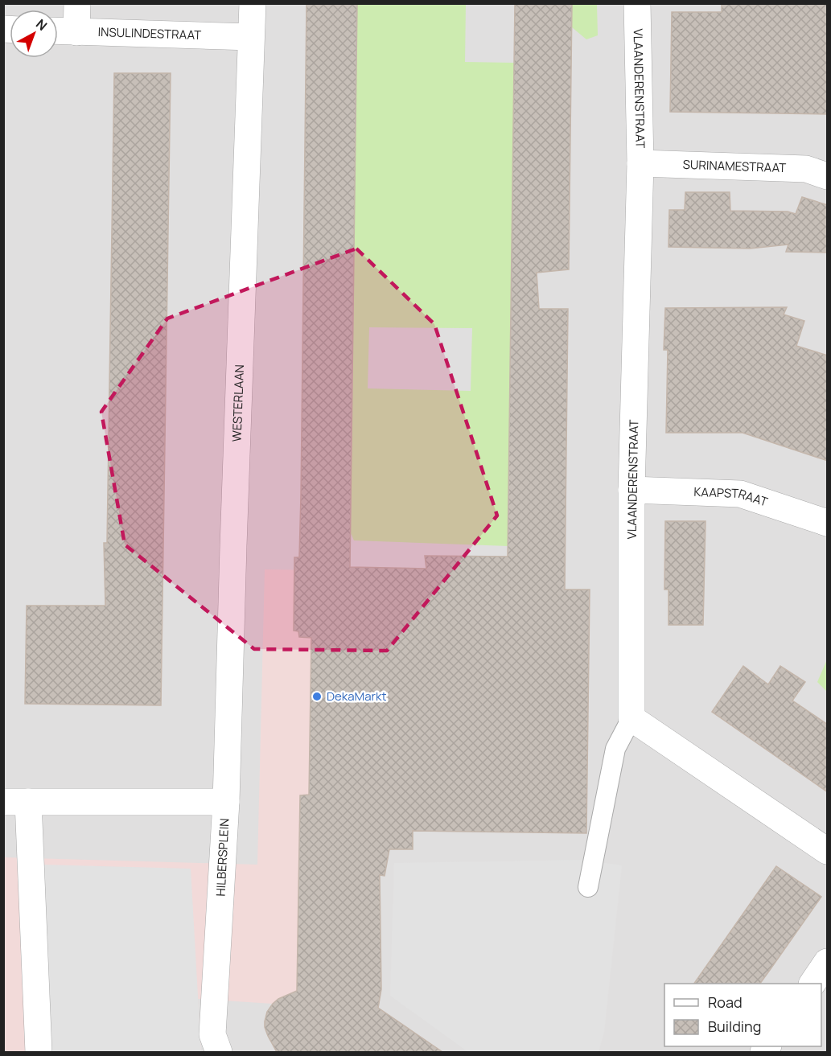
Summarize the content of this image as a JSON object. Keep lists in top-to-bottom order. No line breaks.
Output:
{"streets":{"street":["INSULINDESTRAAT","VLAANDERENSTRAAT","SURINAMESTRAAT","WESTERLAAN","KAAPSTRAAT","HILBERSPLEIN"]},"crossings":[["INSULINDESTRAAT","WESTERLAAN"],["VLAANDERENSTRAAT","SURINAMESTRAAT"],["VLAANDERENSTRAAT","KAAPSTRAAT"],["WESTERLAAN","HILBERSPLEIN"]],"places":["DekaMarkt"],"legend":["Road","Building"],"north":"top right"}
